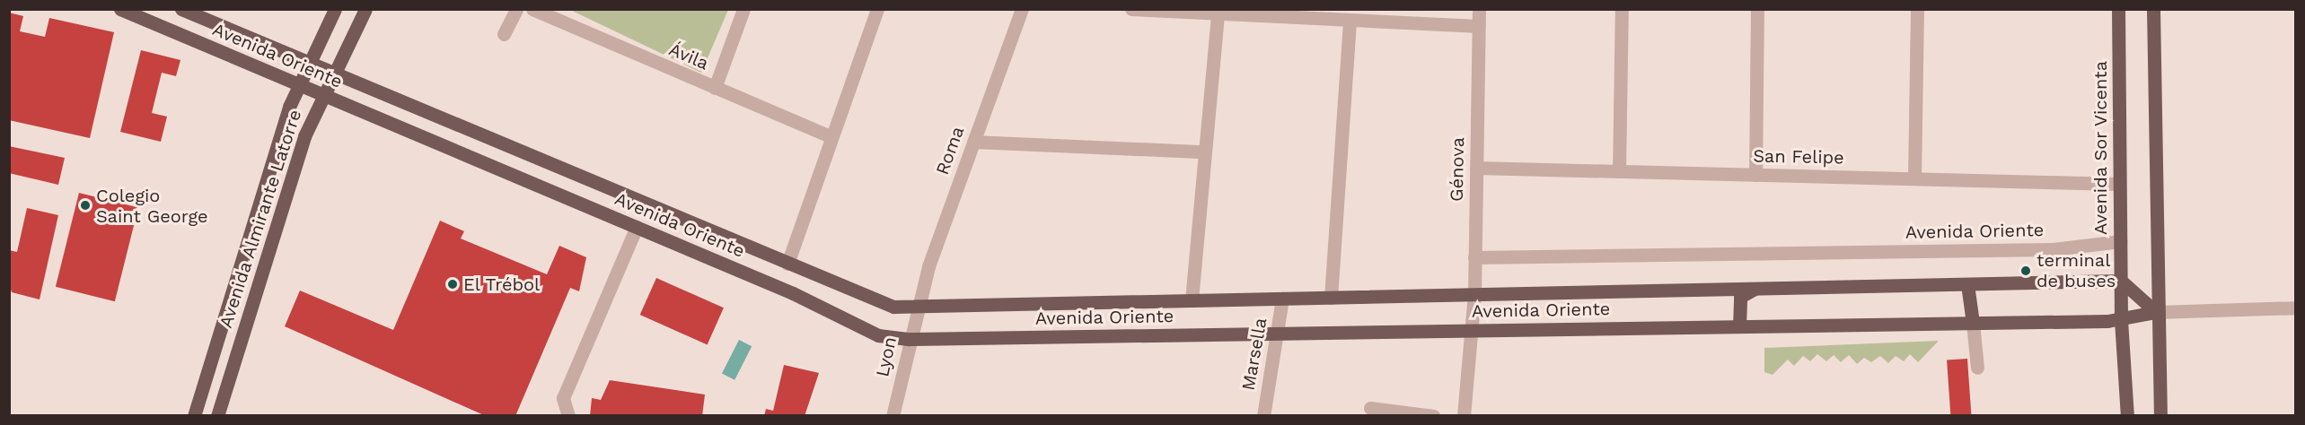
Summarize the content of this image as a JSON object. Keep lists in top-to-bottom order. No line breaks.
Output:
{"streets":{"main road":["Avenida Oriente","Avenida Sor Vicenta","Avenida Almirante Latorre"],"street":["Ávila","Roma","San Felipe","Génova","Marsella","Lyon"]},"crossings":[["Avenida Oriente","Avenida Sor Vicenta"],["Avenida Oriente","Roma"],["Avenida Oriente","Génova"],["Avenida Oriente","Avenida Almirante Latorre"],["Avenida Oriente","Marsella"],["Avenida Oriente","Lyon"],["Avenida Sor Vicenta","San Felipe"],["Roma","Lyon"],["San Felipe","Génova"]],"places":["Colegio Saint George","terminal de buses","El Trébol"]}
